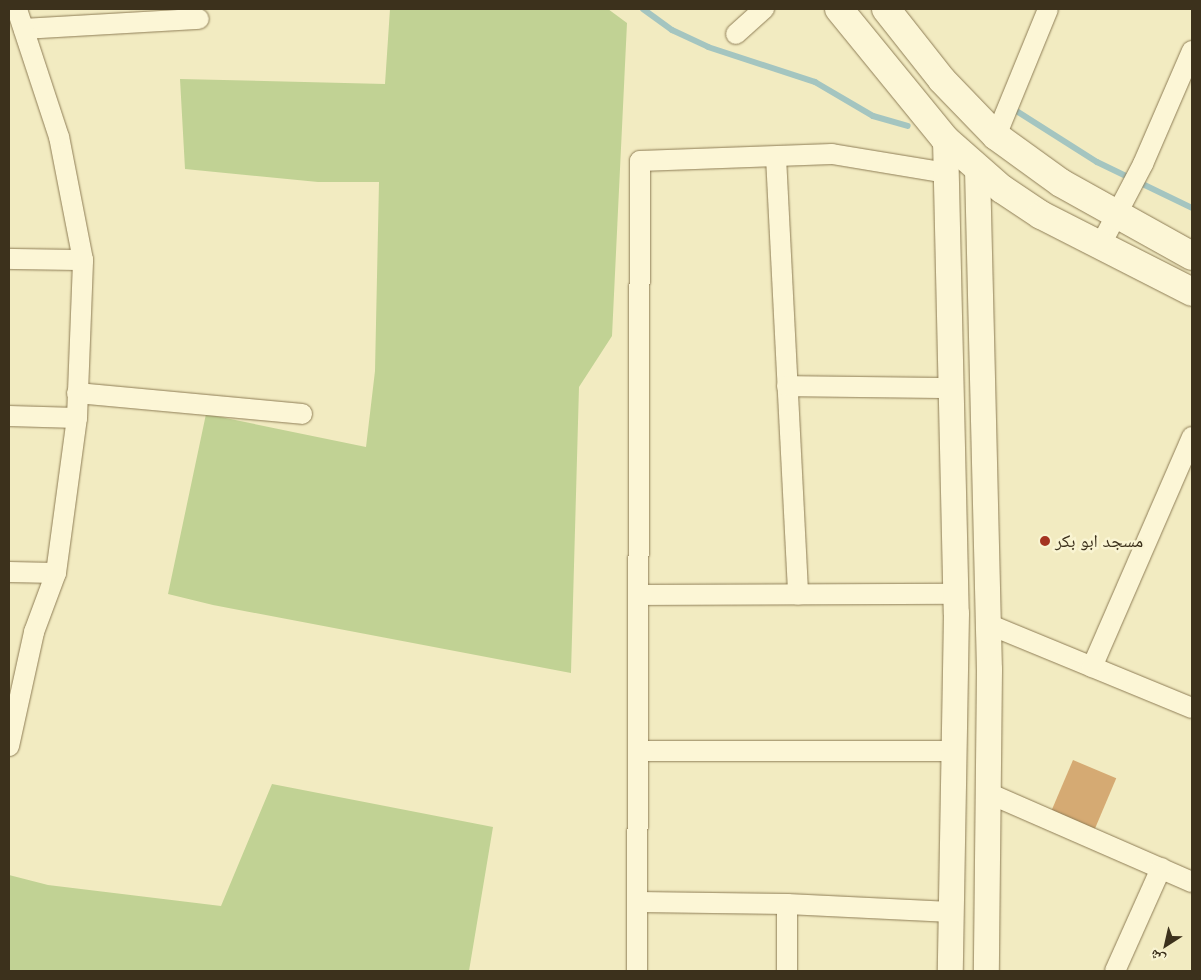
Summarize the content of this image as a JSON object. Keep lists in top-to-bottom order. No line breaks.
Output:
{"places":["مسجد ابو بكر"],"north":"bottom left"}
